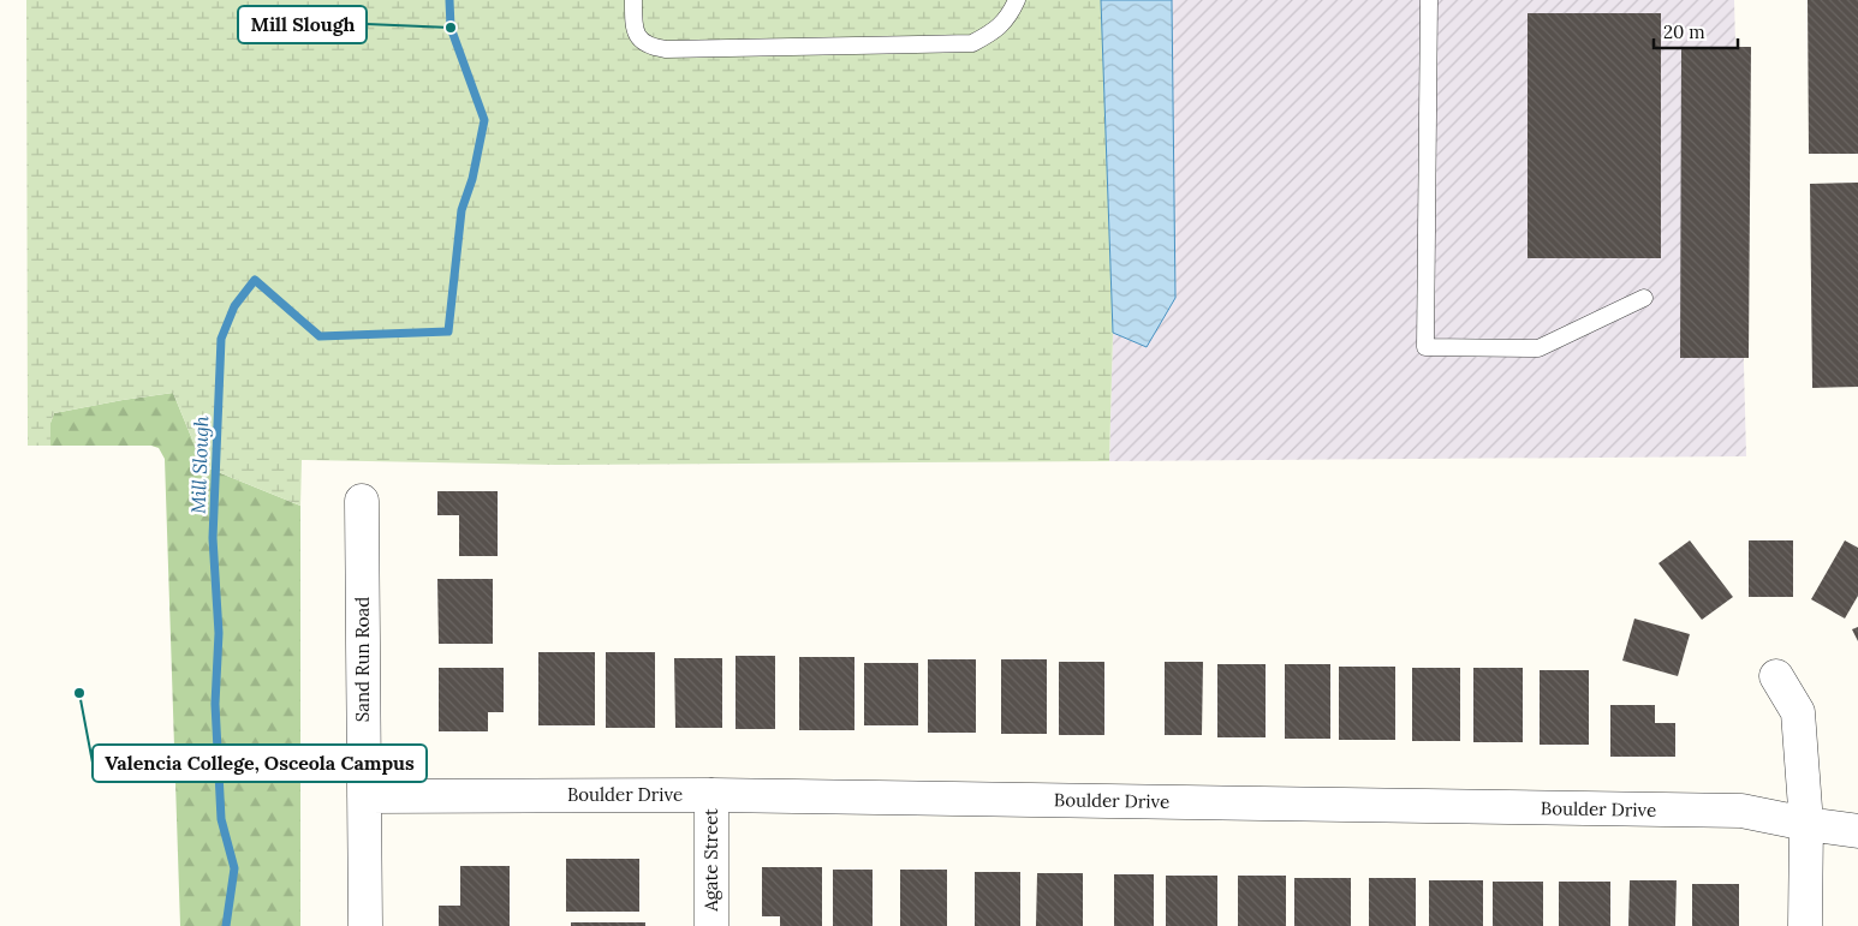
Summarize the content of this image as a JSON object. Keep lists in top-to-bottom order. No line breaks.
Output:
{"streets":{"street":["Sand Run Road","Boulder Drive","Agate Street"]},"crossings":[["Sand Run Road","Boulder Drive"],["Boulder Drive","Agate Street"]],"water":["Mill Slough"],"places":["Mill Slough","Valencia College, Osceola Campus"],"scale_bar":"20 m"}
